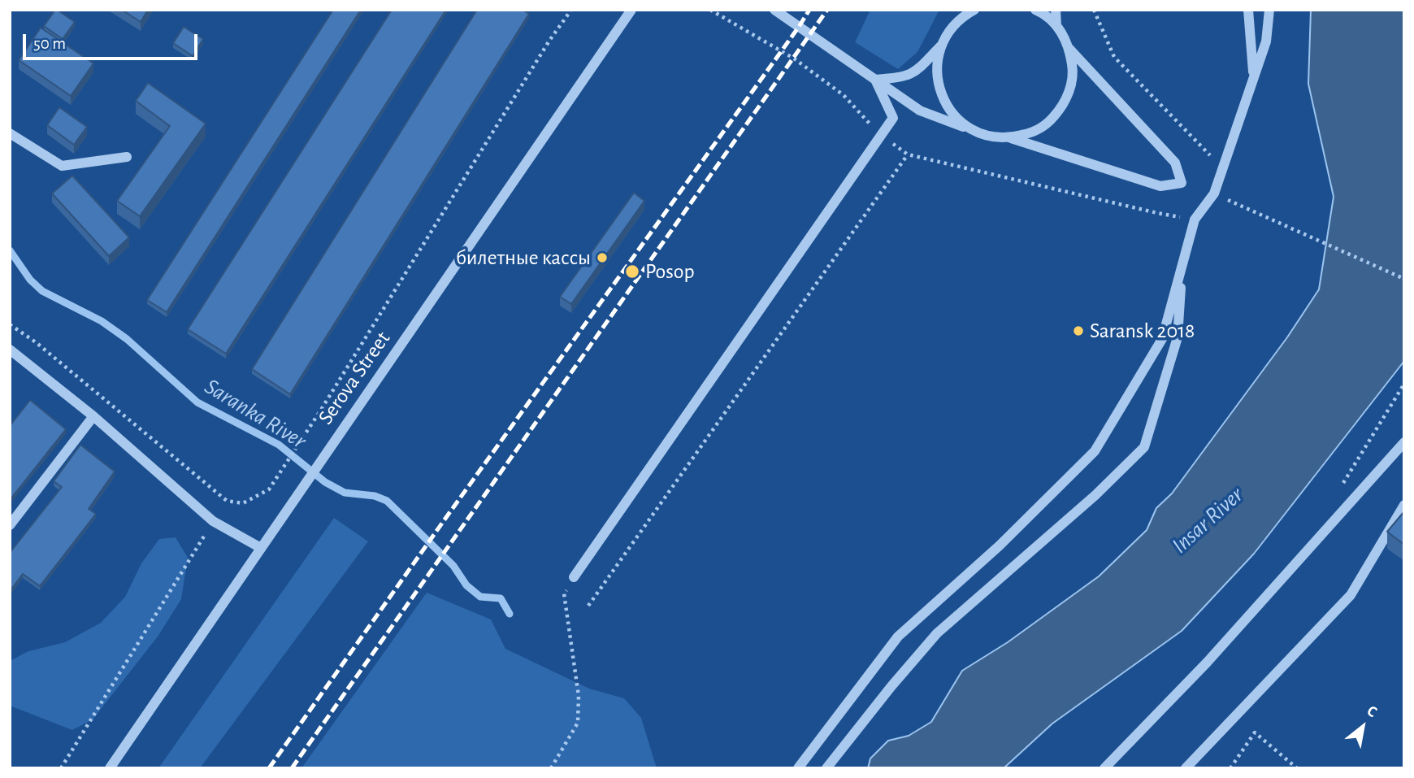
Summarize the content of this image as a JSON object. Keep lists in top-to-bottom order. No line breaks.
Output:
{"streets":{"street":["Serova Street"]},"water":["Saranka River","Insar River"],"places":["билетные кассы","Posop","Saransk 2018"],"scale_bar":"50 m","north":"top right"}
